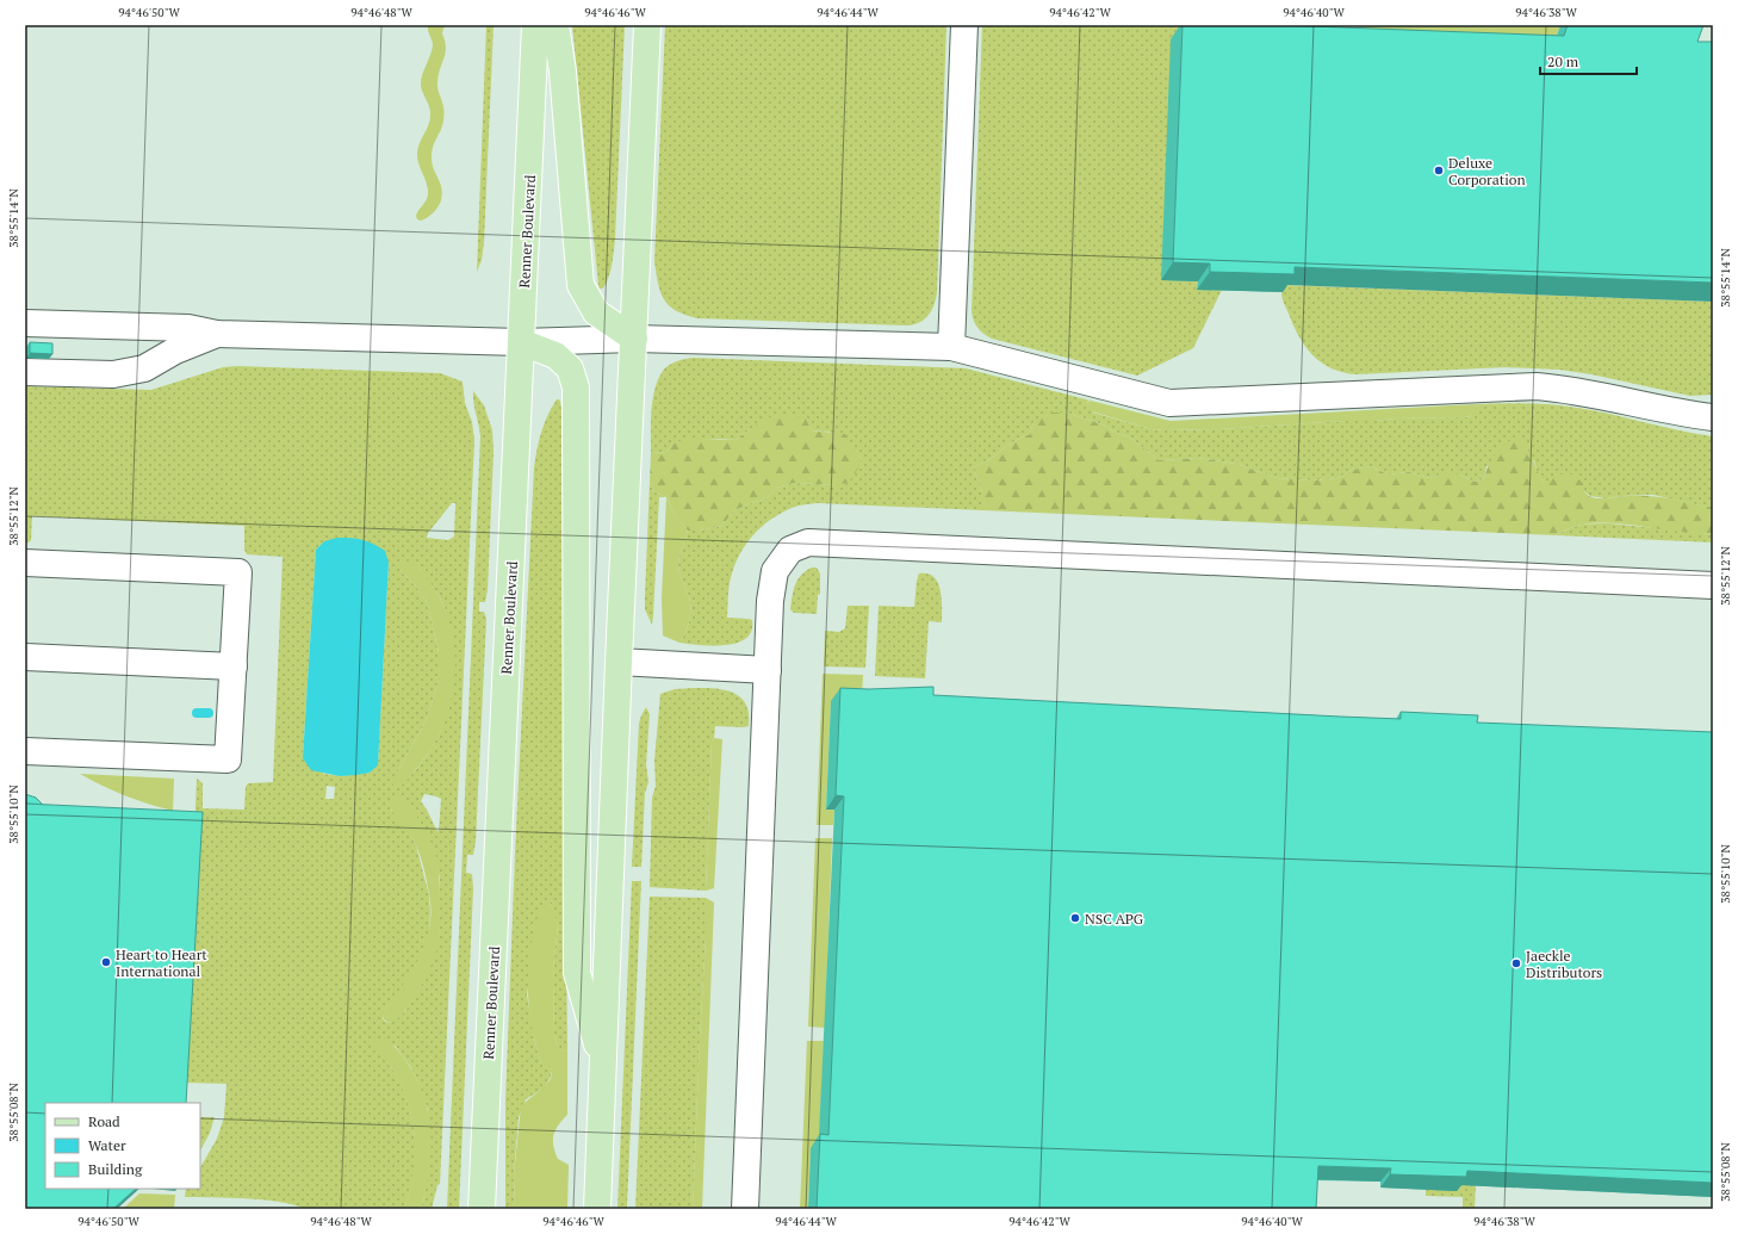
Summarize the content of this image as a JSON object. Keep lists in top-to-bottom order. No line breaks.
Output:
{"streets":{"main road":["Renner Boulevard"]},"places":["Deluxe Corporation","NSC APG","Heart to Heart International","Jaeckle Distributors"],"legend":["Road","Water","Building"],"scale_bar":"20 m","coordinates":["94°46'50\"W","94°46'48\"W","94°46'46\"W","94°46'44\"W","94°46'42\"W","94°46'40\"W","94°46'38\"W","38°55'14\"N","38°55'12\"N","38°55'10\"N","38°55'08\"N"]}
